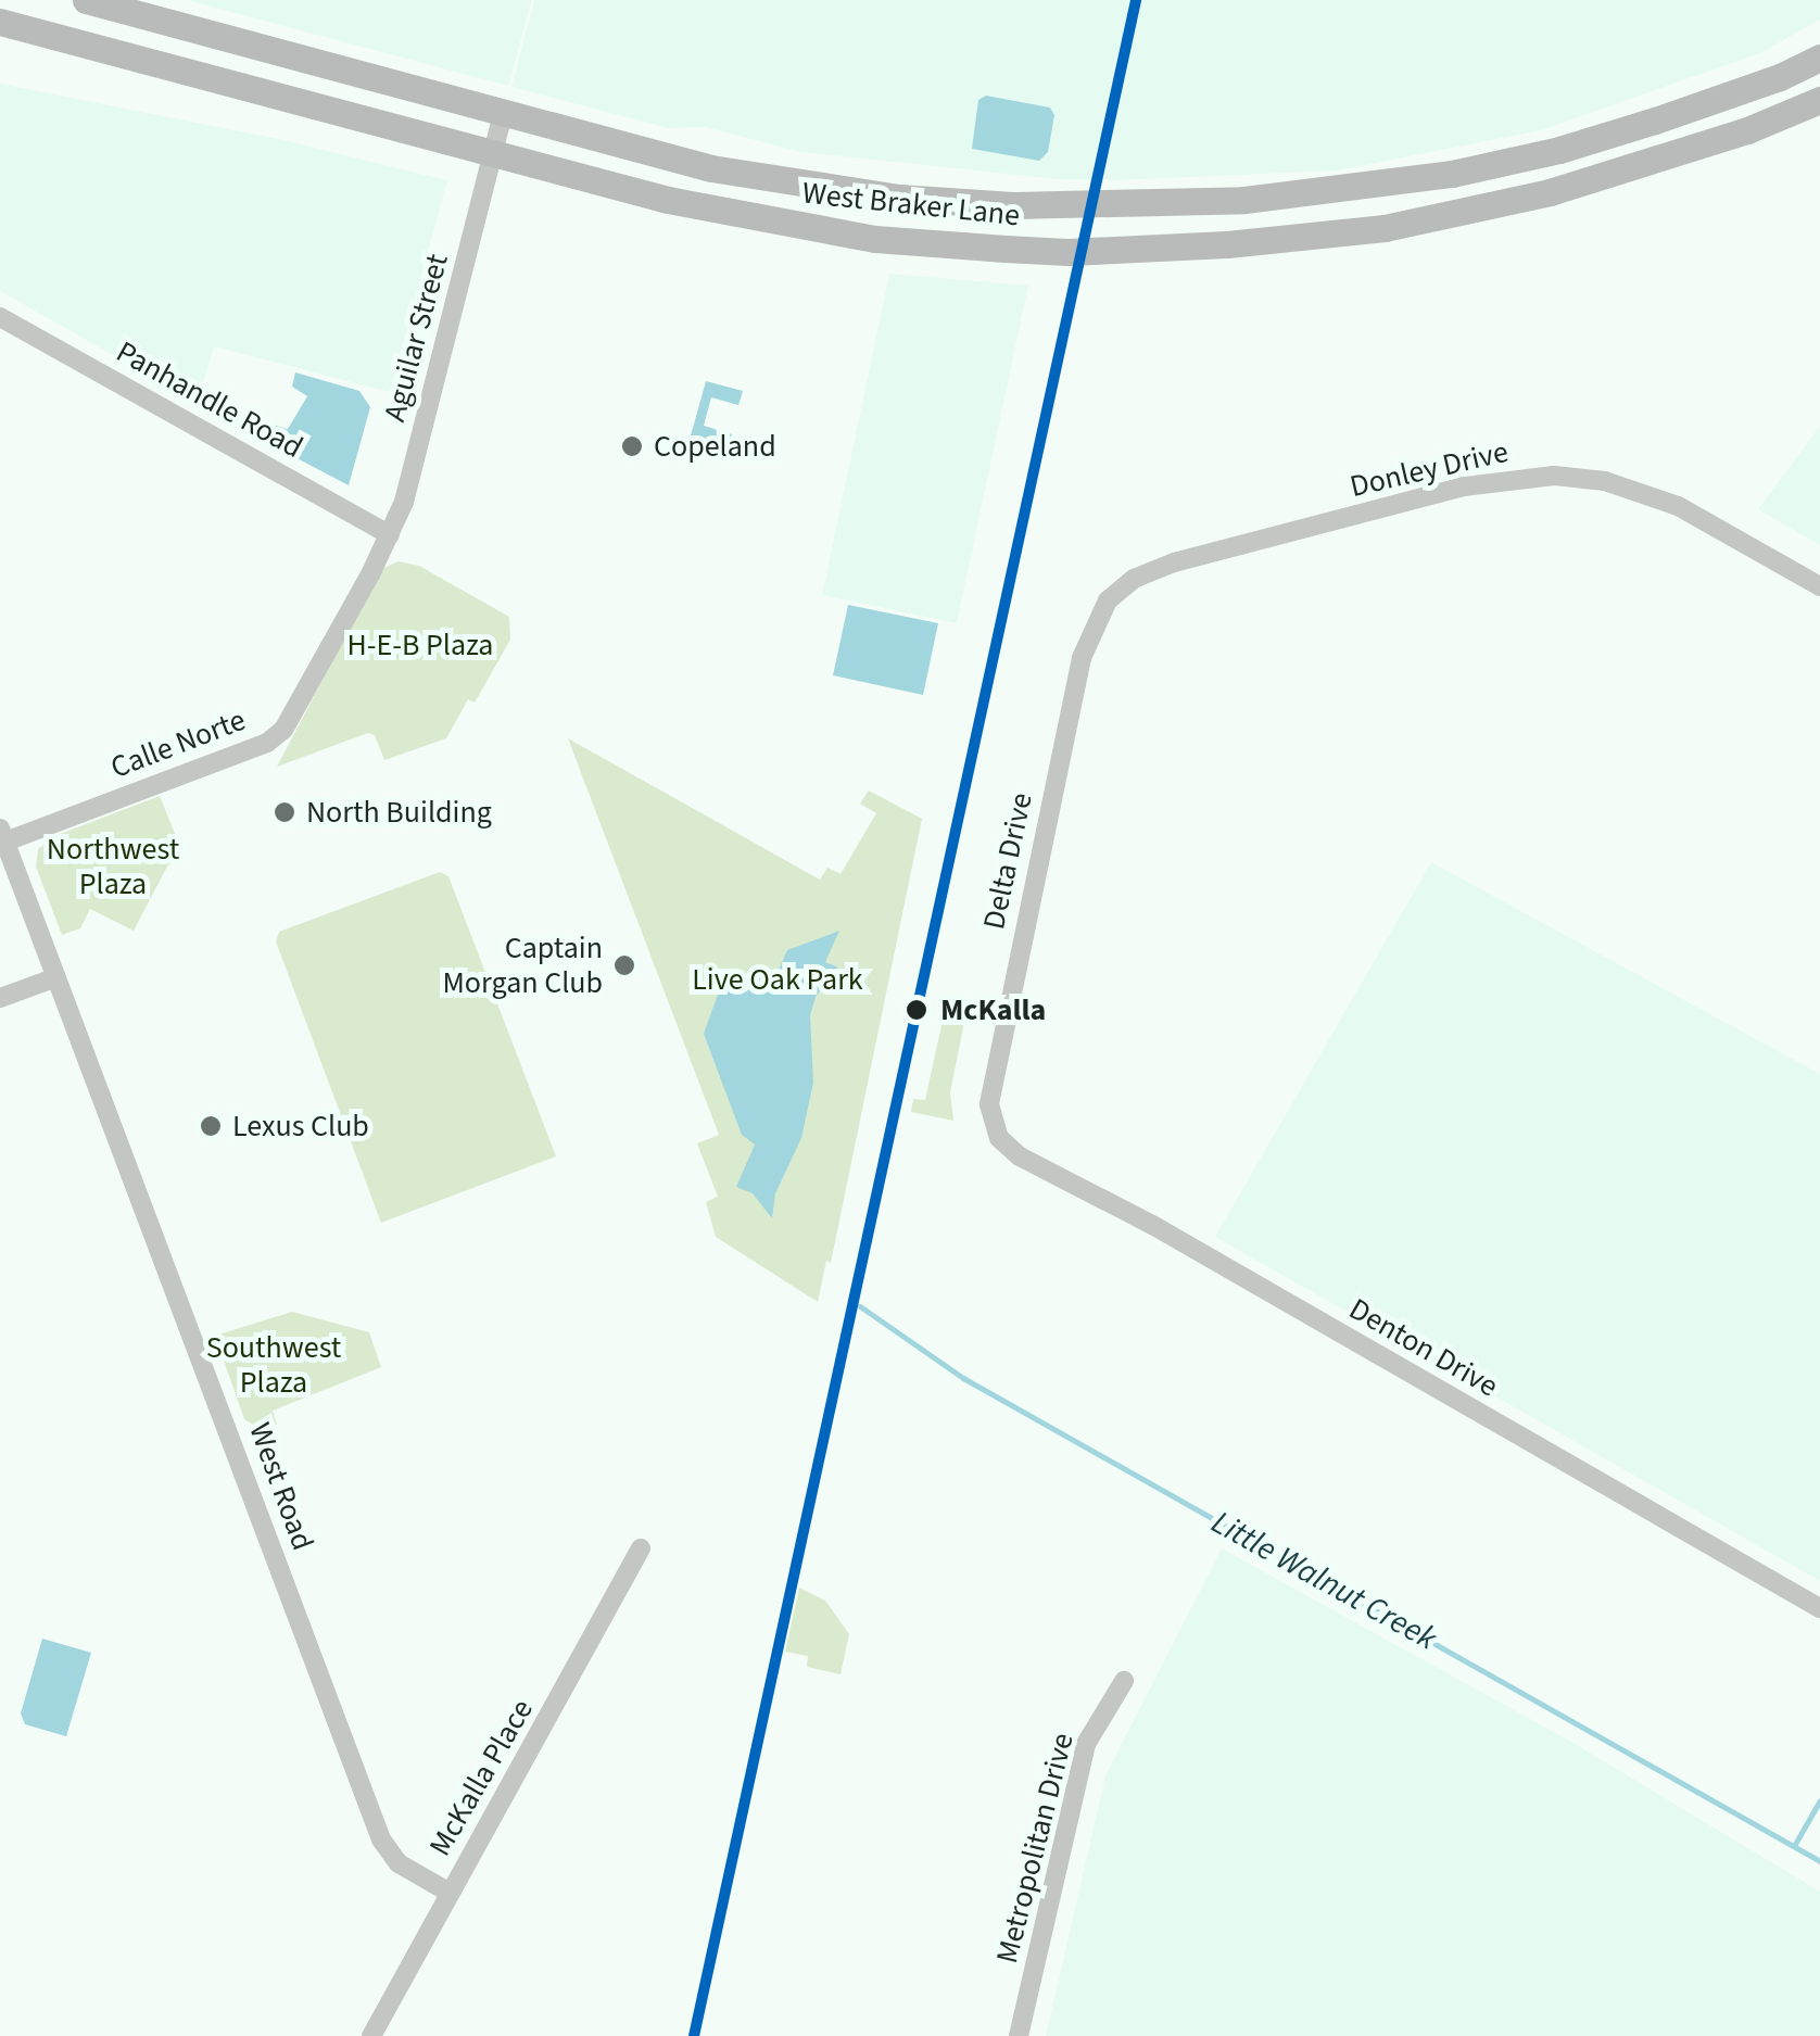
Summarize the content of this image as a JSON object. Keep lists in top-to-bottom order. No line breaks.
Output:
{"streets":{"main road":["West Braker Lane"],"street":["Aguilar Street","Panhandle Road","Donley Drive","Calle Norte","Delta Drive","Denton Drive","West Road","McKalla Place","Metropolitan Drive"]},"crossings":[["West Braker Lane","Aguilar Street"],["Aguilar Street","Panhandle Road"],["Aguilar Street","Calle Norte"],["Panhandle Road","Calle Norte"],["Donley Drive","Delta Drive"],["Calle Norte","West Road"],["Delta Drive","Denton Drive"],["West Road","McKalla Place"]],"water":["Little Walnut Creek"],"parks":["H-E-B Plaza","Northwest Plaza","Live Oak Park","Southwest Plaza"],"places":["Copeland","North Building","Captain Morgan Club","McKalla","Lexus Club"]}
